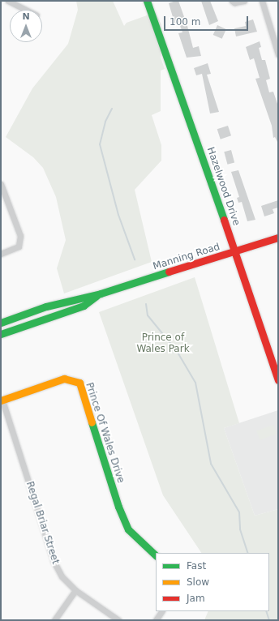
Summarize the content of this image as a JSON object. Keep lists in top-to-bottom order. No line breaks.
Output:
{"streets":{"street":["Hazelwood Drive","Manning Road","Prince Of Wales Drive","Regal Briar Street"]},"crossings":[["Hazelwood Drive","Manning Road"],["Prince Of Wales Drive","Regal Briar Street"]],"parks":["Prince of Wales Park"],"legend":["Fast","Slow","Jam"],"scale_bar":"100 m","north":"top"}
